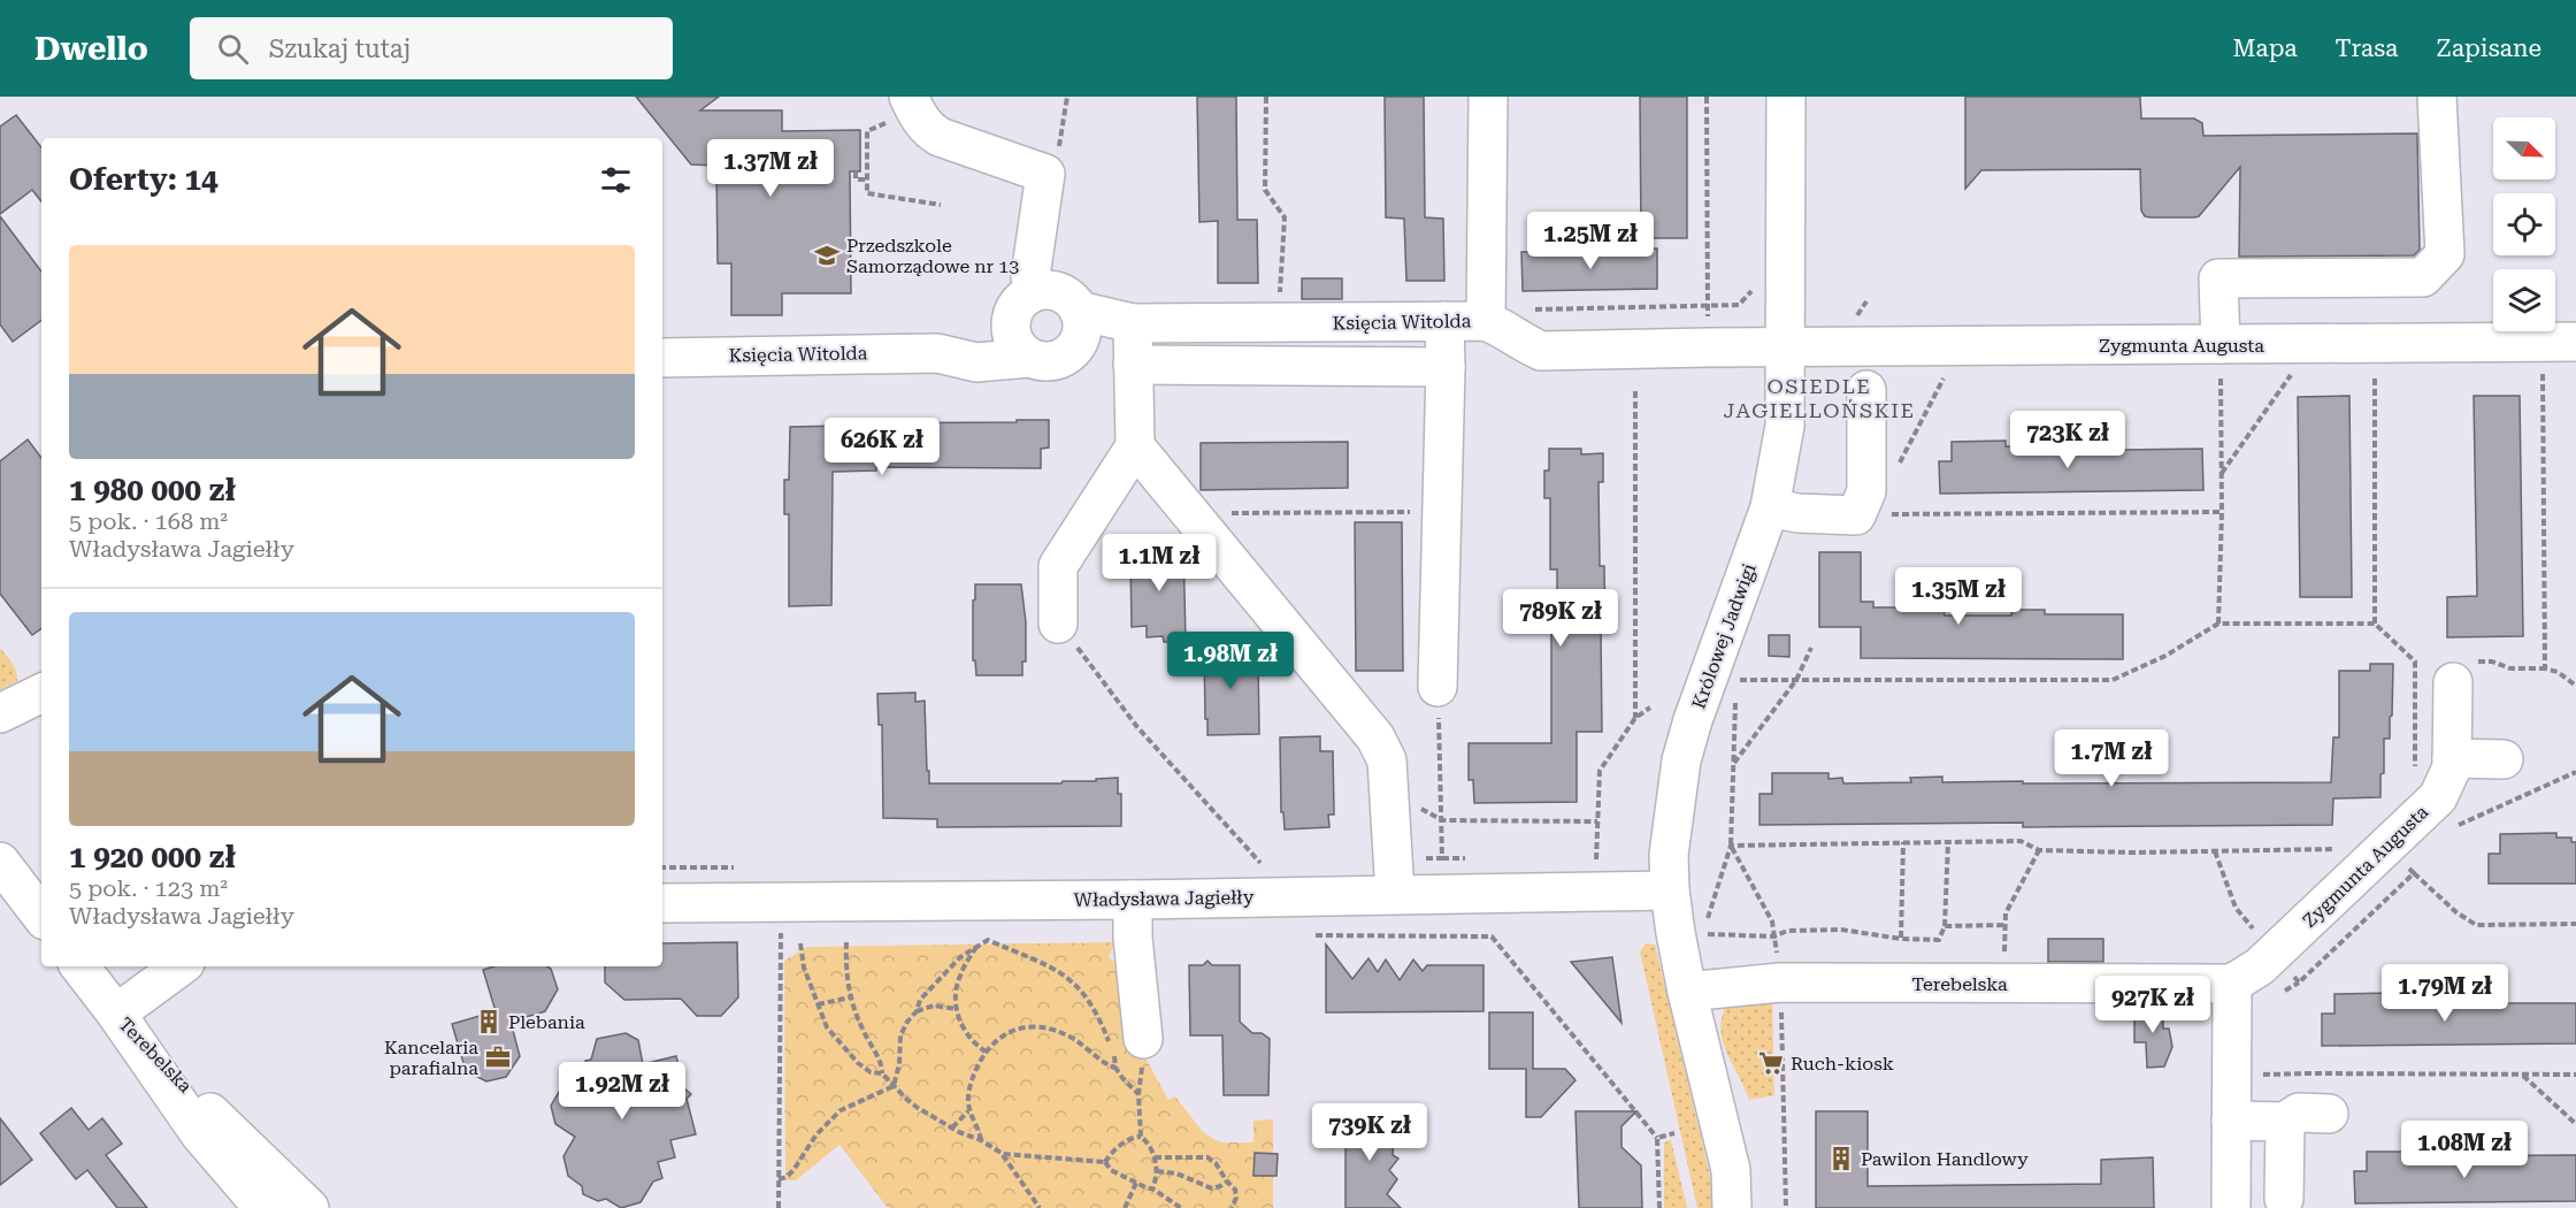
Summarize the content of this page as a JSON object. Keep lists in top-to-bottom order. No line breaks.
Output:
{"streets":{"street":["Księcia Witolda","Zygmunta Augusta","Królowej Jadwigi","Władysława Jagiełły","Terebelska"]},"crossings":[["Księcia Witolda","Zygmunta Augusta"],["Księcia Witolda","Królowej Jadwigi"],["Zygmunta Augusta","Królowej Jadwigi"],["Zygmunta Augusta","Terebelska"],["Królowej Jadwigi","Władysława Jagiełły"],["Królowej Jadwigi","Terebelska"]],"districts":["OSIEDLE JAGIELLOŃSKIE"],"places":{"school or university":["Przedszkole Samorządowe nr 13"],"building":["Plebania","Pawilon Handlowy"],"office":["Kancelaria parafialna"],"supermarket":["Ruch-kiosk"]},"north":"bottom right","page":{"header":"Dwello","search":"Szukaj tutaj","nav":["Mapa","Trasa","Zapisane"],"heading":"Oferty: 14","price":["1.37M zł","1.25M zł","723K zł","626K zł","1.1M zł","1.35M zł","789K zł","1.98M zł","1.7M zł","1.79M zł","927K zł","1.92M zł","739K zł","1.08M zł"],"list":[{"name":"1 980 000 zł","note":"5 pok. · 168 m² · Władysława Jagiełły"},{"name":"1 920 000 zł","note":"5 pok. · 123 m² · Władysława Jagiełły"}]}}
